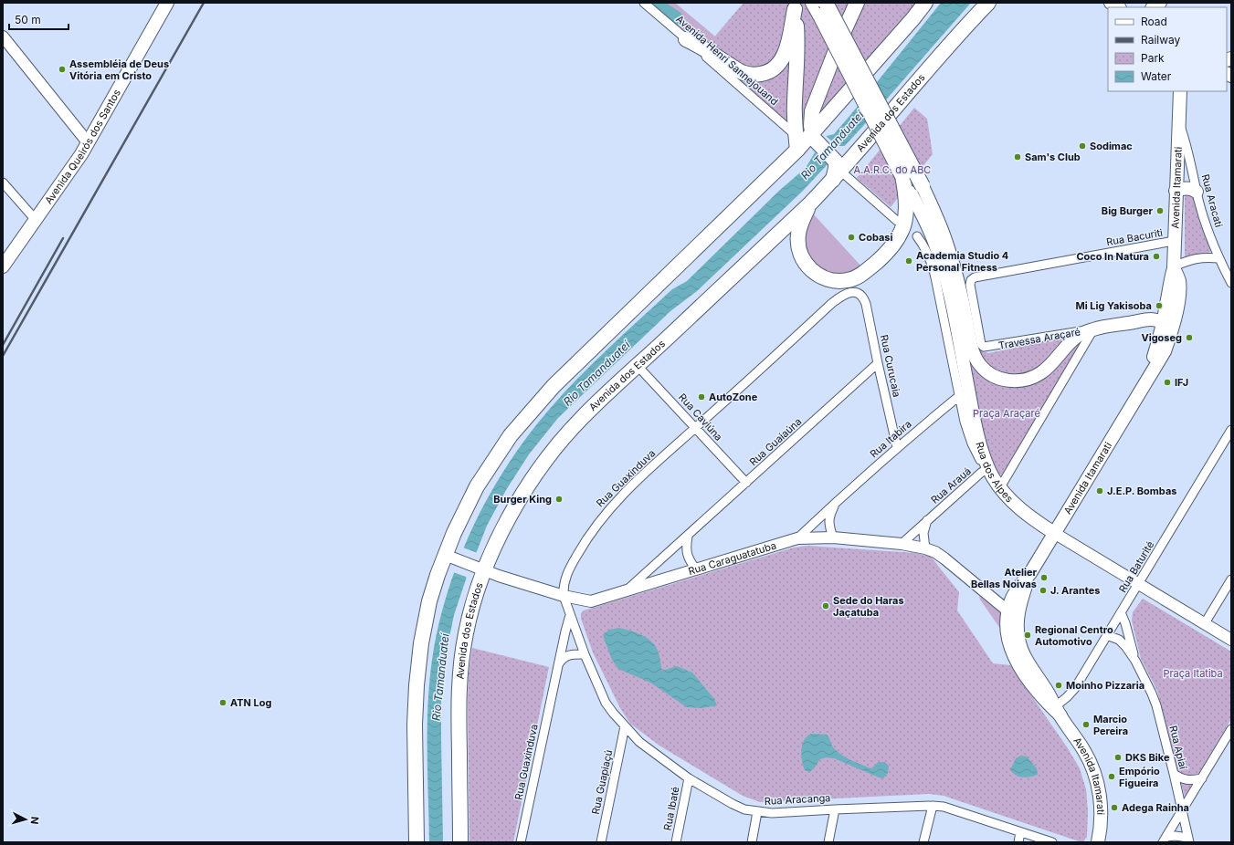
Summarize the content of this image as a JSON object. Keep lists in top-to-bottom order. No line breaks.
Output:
{"streets":{"highway":["Avenida dos Estados"],"main road":["Avenida Queirós dos Santos","Avenida Itamarati","Travessa Araçaré","Rua dos Alpes"],"street":["Avenida Henri Sannejouand","Rua Aracati","Rua Bacuriti","Rua Curucaia","Rua Caviúna","Rua Itabira","Rua Guaiaúna","Rua Guaxinduva","Rua Arauá","Rua Caraguatatuba","Rua Baturité","Rua Apiaí","Rua Guapiaçú","Rua Aracanga","Rua Ibaté"]},"crossings":[["Avenida dos Estados","Rua Caviúna"],["Avenida dos Estados","Rua Caraguatatuba"],["Avenida Itamarati","Rua Aracati"],["Avenida Itamarati","Rua Bacuriti"],["Avenida Itamarati","Travessa Araçaré"],["Avenida Itamarati","Rua dos Alpes"],["Avenida Itamarati","Rua Caraguatatuba"],["Avenida Itamarati","Rua Baturité"],["Rua Bacuriti","Travessa Araçaré"],["Rua Curucaia","Rua Itabira"],["Rua Curucaia","Rua Guaiaúna"],["Rua Curucaia","Rua Guaxinduva"],["Rua Caviúna","Rua Guaiaúna"],["Rua Caviúna","Rua Guaxinduva"],["Rua Itabira","Rua dos Alpes"],["Rua Itabira","Rua Caraguatatuba"],["Rua Guaiaúna","Rua Caraguatatuba"],["Rua dos Alpes","Rua Arauá"],["Rua dos Alpes","Rua Baturité"],["Rua Guaxinduva","Rua Caraguatatuba"],["Rua Guaxinduva","Rua Aracanga"],["Rua Arauá","Rua Caraguatatuba"],["Rua Baturité","Rua Apiaí"],["Rua Guapiaçú","Rua Aracanga"],["Rua Aracanga","Rua Ibaté"]],"water":["Rio Tamanduateí"],"parks":["A.A.R.C. do ABC","Praça Araçaré","Praça Itatiba"],"places":["Assembléia de Deus Vitória em Cristo","Sodimac","Sam's Club","Big Burger","Cobasi","Coco In Natura","Academia Studio 4 Personal Fitness","Mi Lig Yakisoba","Vigoseg","IFJ","AutoZone","J.E.P. Bombas","Burger King","Atelier Bellas Noivas","J. Arantes","Sede do Haras Jaçatuba","Regional Centro Automotivo","Moinho Pizzaria","ATN Log","Marcio Pereira","DKS Bike","Empório Figueira","Adega Rainha"],"legend":["Road","Railway","Park","Water"],"scale_bar":"50 m","north":"right"}
